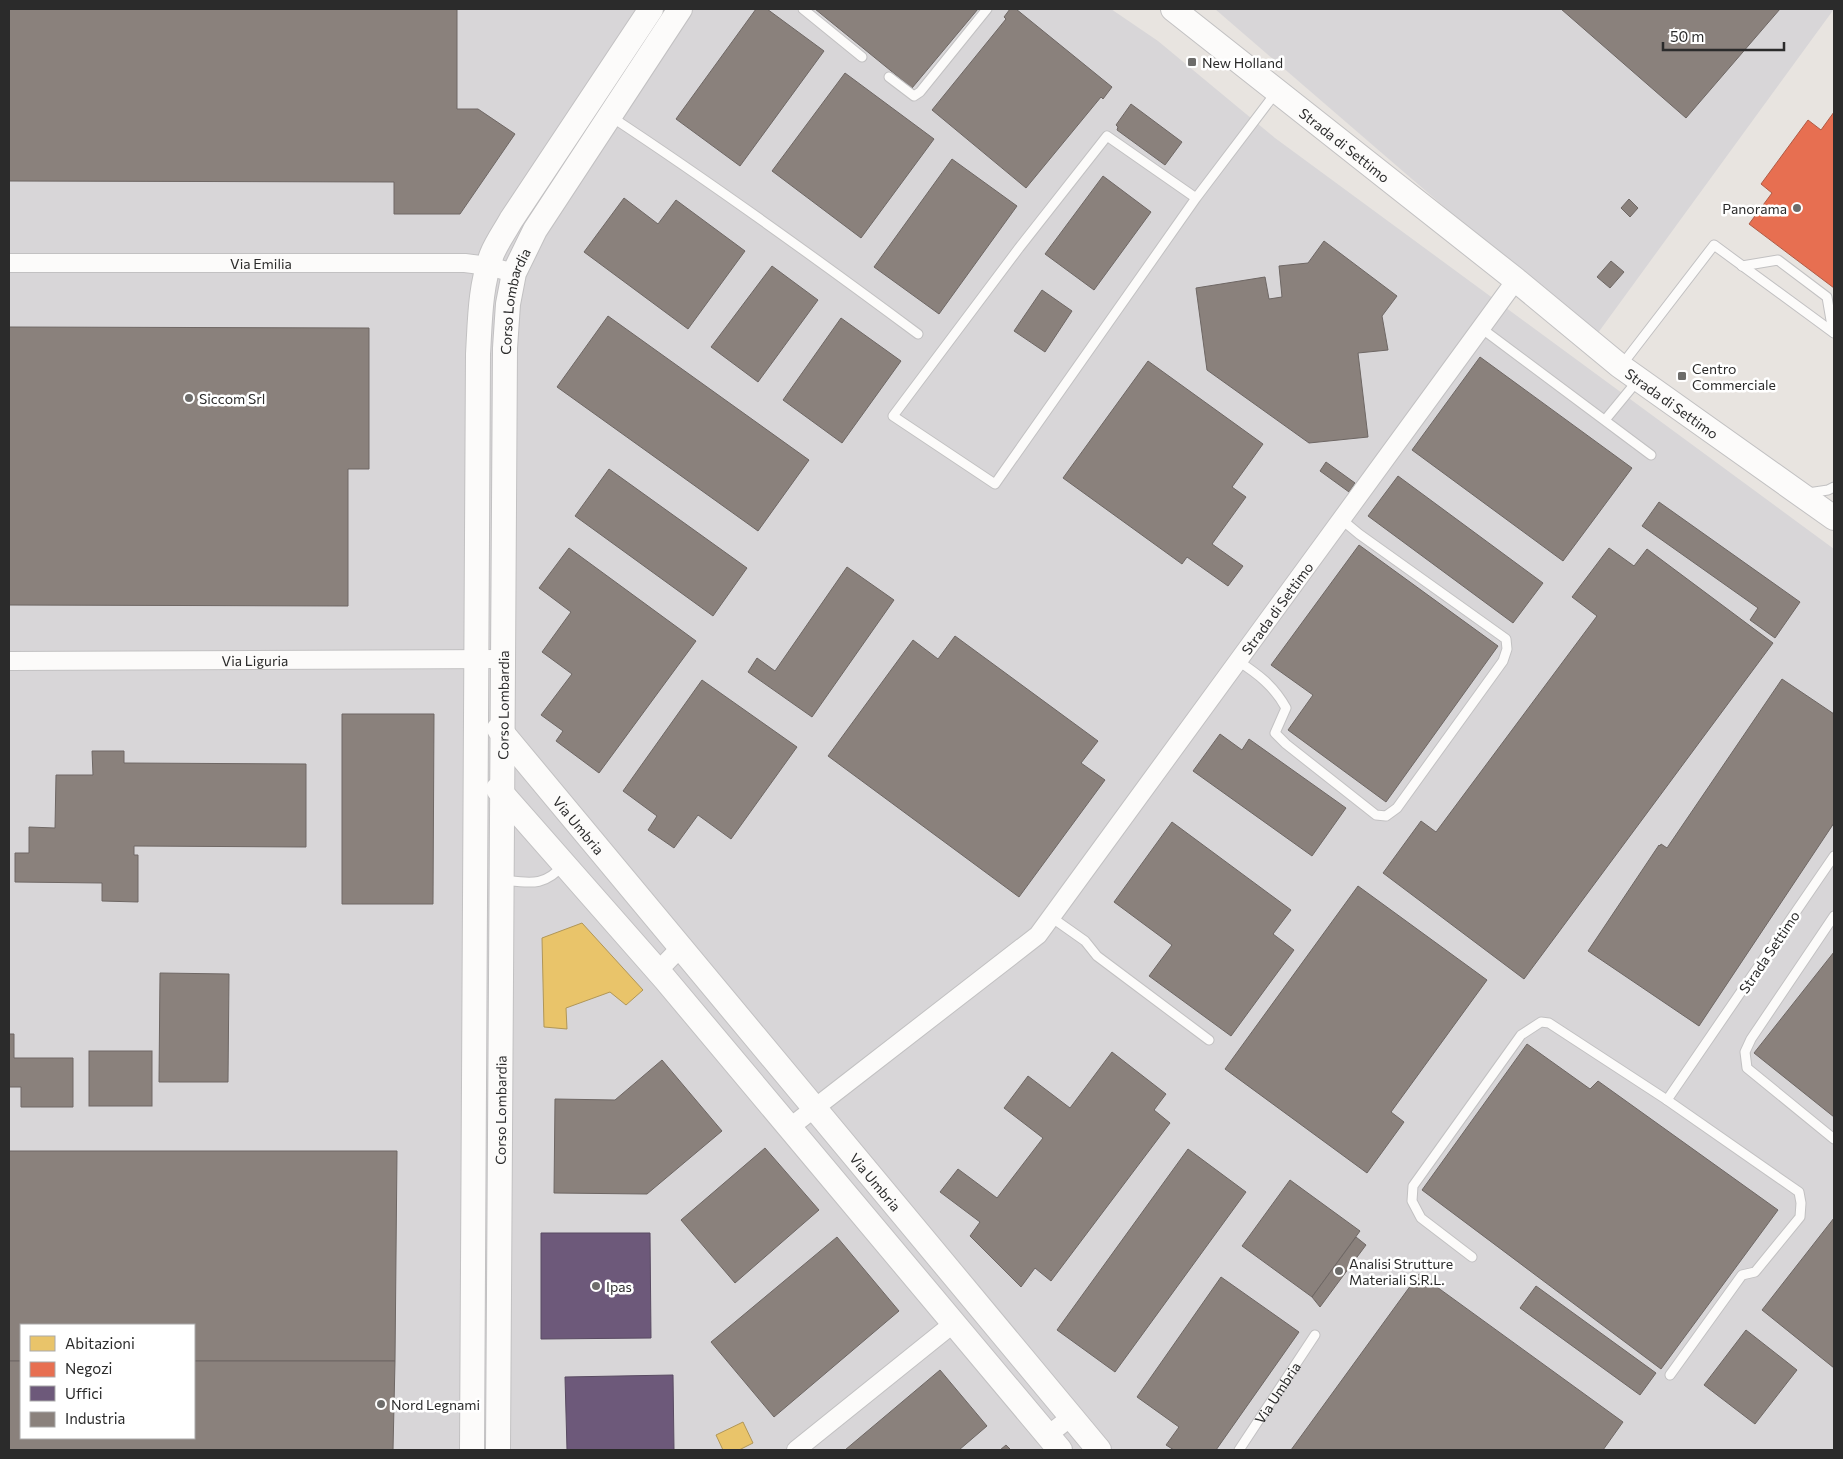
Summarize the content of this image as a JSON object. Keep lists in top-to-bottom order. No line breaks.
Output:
{"streets":{"street":["Strada di Settimo","Via Emilia","Corso Lombardia","Via Liguria","Via Umbria"],"lane":["Strada Settimo"]},"crossings":[["Strada di Settimo","Via Umbria"],["Via Emilia","Corso Lombardia"],["Corso Lombardia","Via Liguria"],["Corso Lombardia","Via Umbria"]],"places":{"transit":["New Holland","Centro Commerciale"],"other":["Panorama","Siccom Srl","Analisi Strutture Materiali S.R.L.","Ipas","Nord Legnami"]},"legend":["Abitazioni","Negozi","Uffici","Industria"],"scale_bar":"50 m"}
